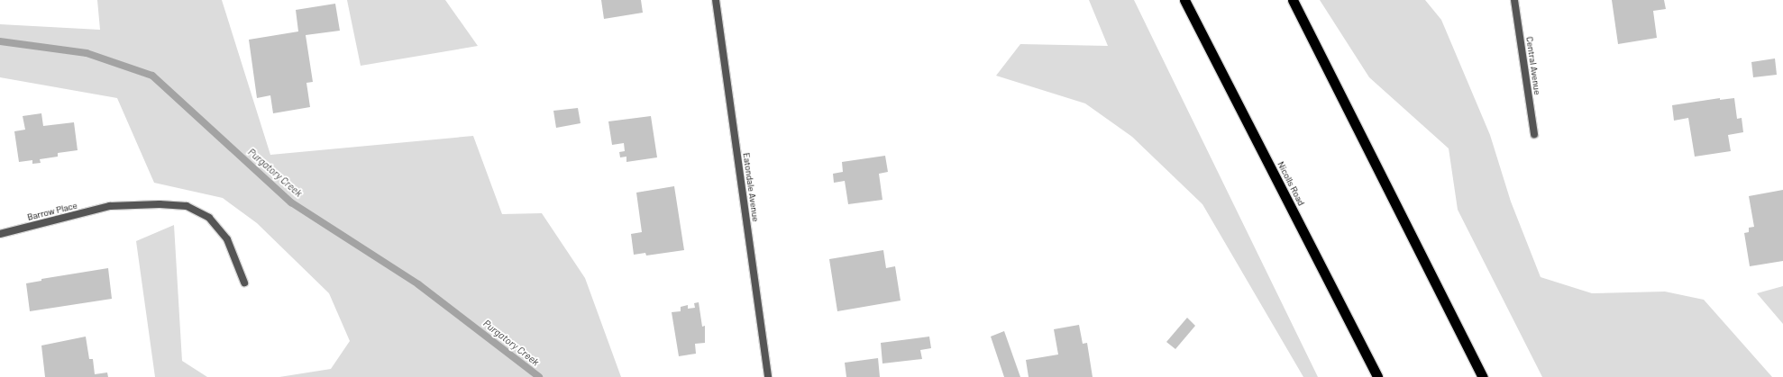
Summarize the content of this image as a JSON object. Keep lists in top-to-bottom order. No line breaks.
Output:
{"streets":{"highway":["Nicolls Road"],"street":["Central Avenue","Eatondale Avenue","Barrow Place"]},"water":["Purgatory Creek"]}
